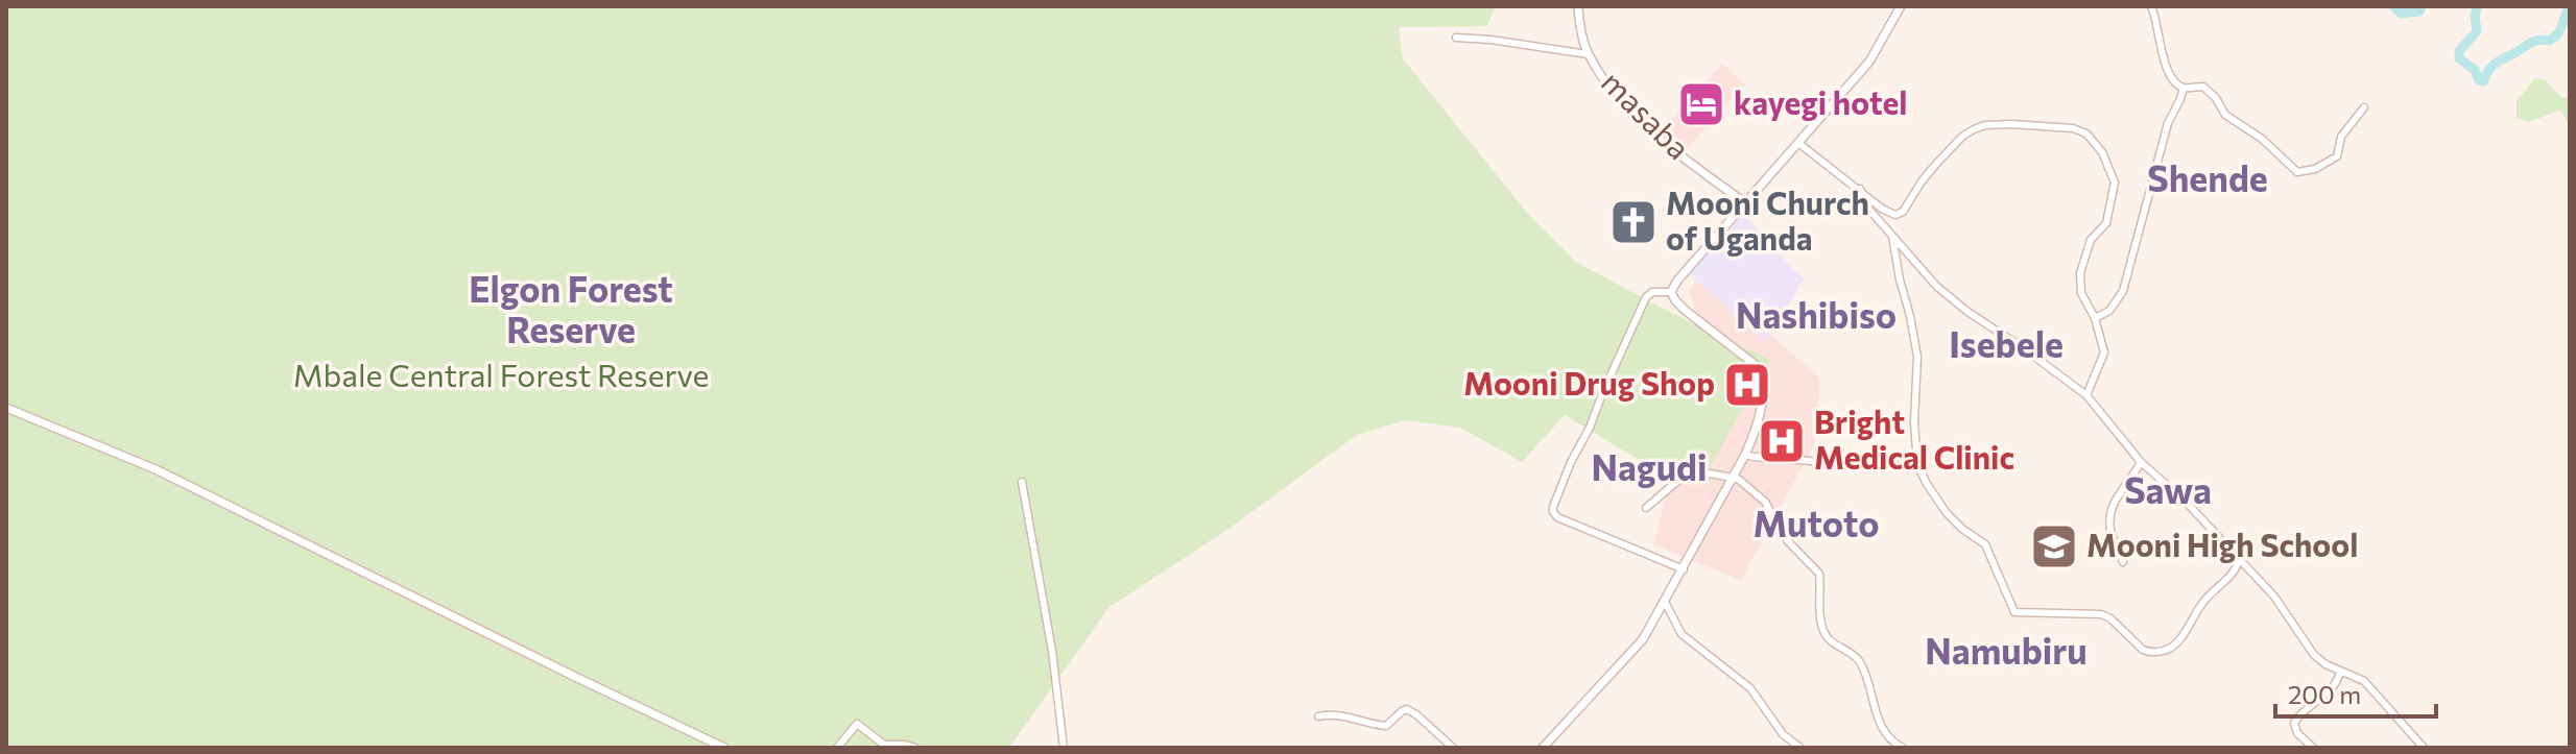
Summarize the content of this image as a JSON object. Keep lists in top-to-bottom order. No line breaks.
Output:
{"streets":{"street":["masaba"]},"districts":["Shende","Elgon Forest Reserve","Nashibiso","Isebele","Nagudi","Sawa","Mutoto","Namubiru"],"parks":["Mbale Central Forest Reserve"],"places":{"hotel":["kayegi hotel"],"church":["Mooni Church of Uganda"],"hospital":["Mooni Drug Shop","Bright Medical Clinic"],"school or university":["Mooni High School"]},"scale_bar":"200 m"}
